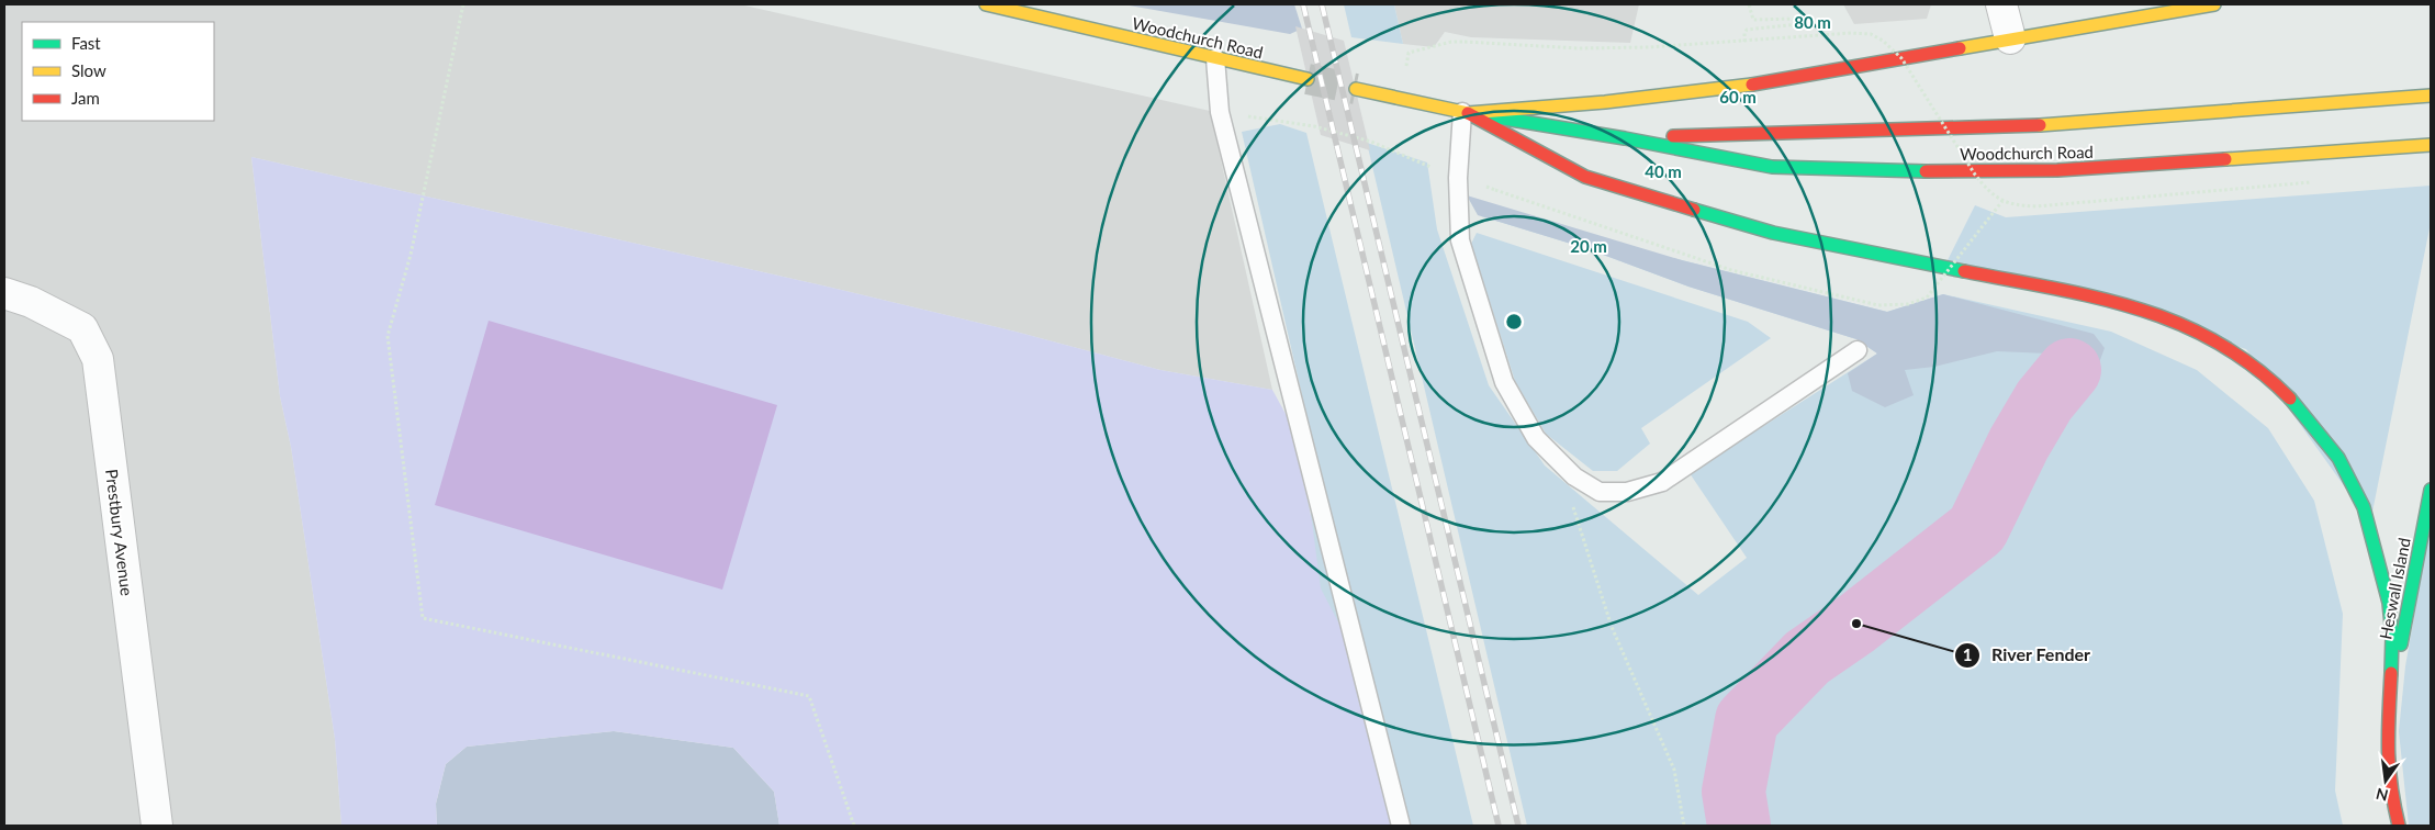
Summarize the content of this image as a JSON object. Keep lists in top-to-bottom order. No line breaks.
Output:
{"streets":{"main road":["Woodchurch Road","Heswall Island"],"street":["Prestbury Avenue"]},"places":["River Fender"],"legend":["Fast","Slow","Jam"],"north":"bottom","rings":["80 m","60 m","40 m","20 m"]}
